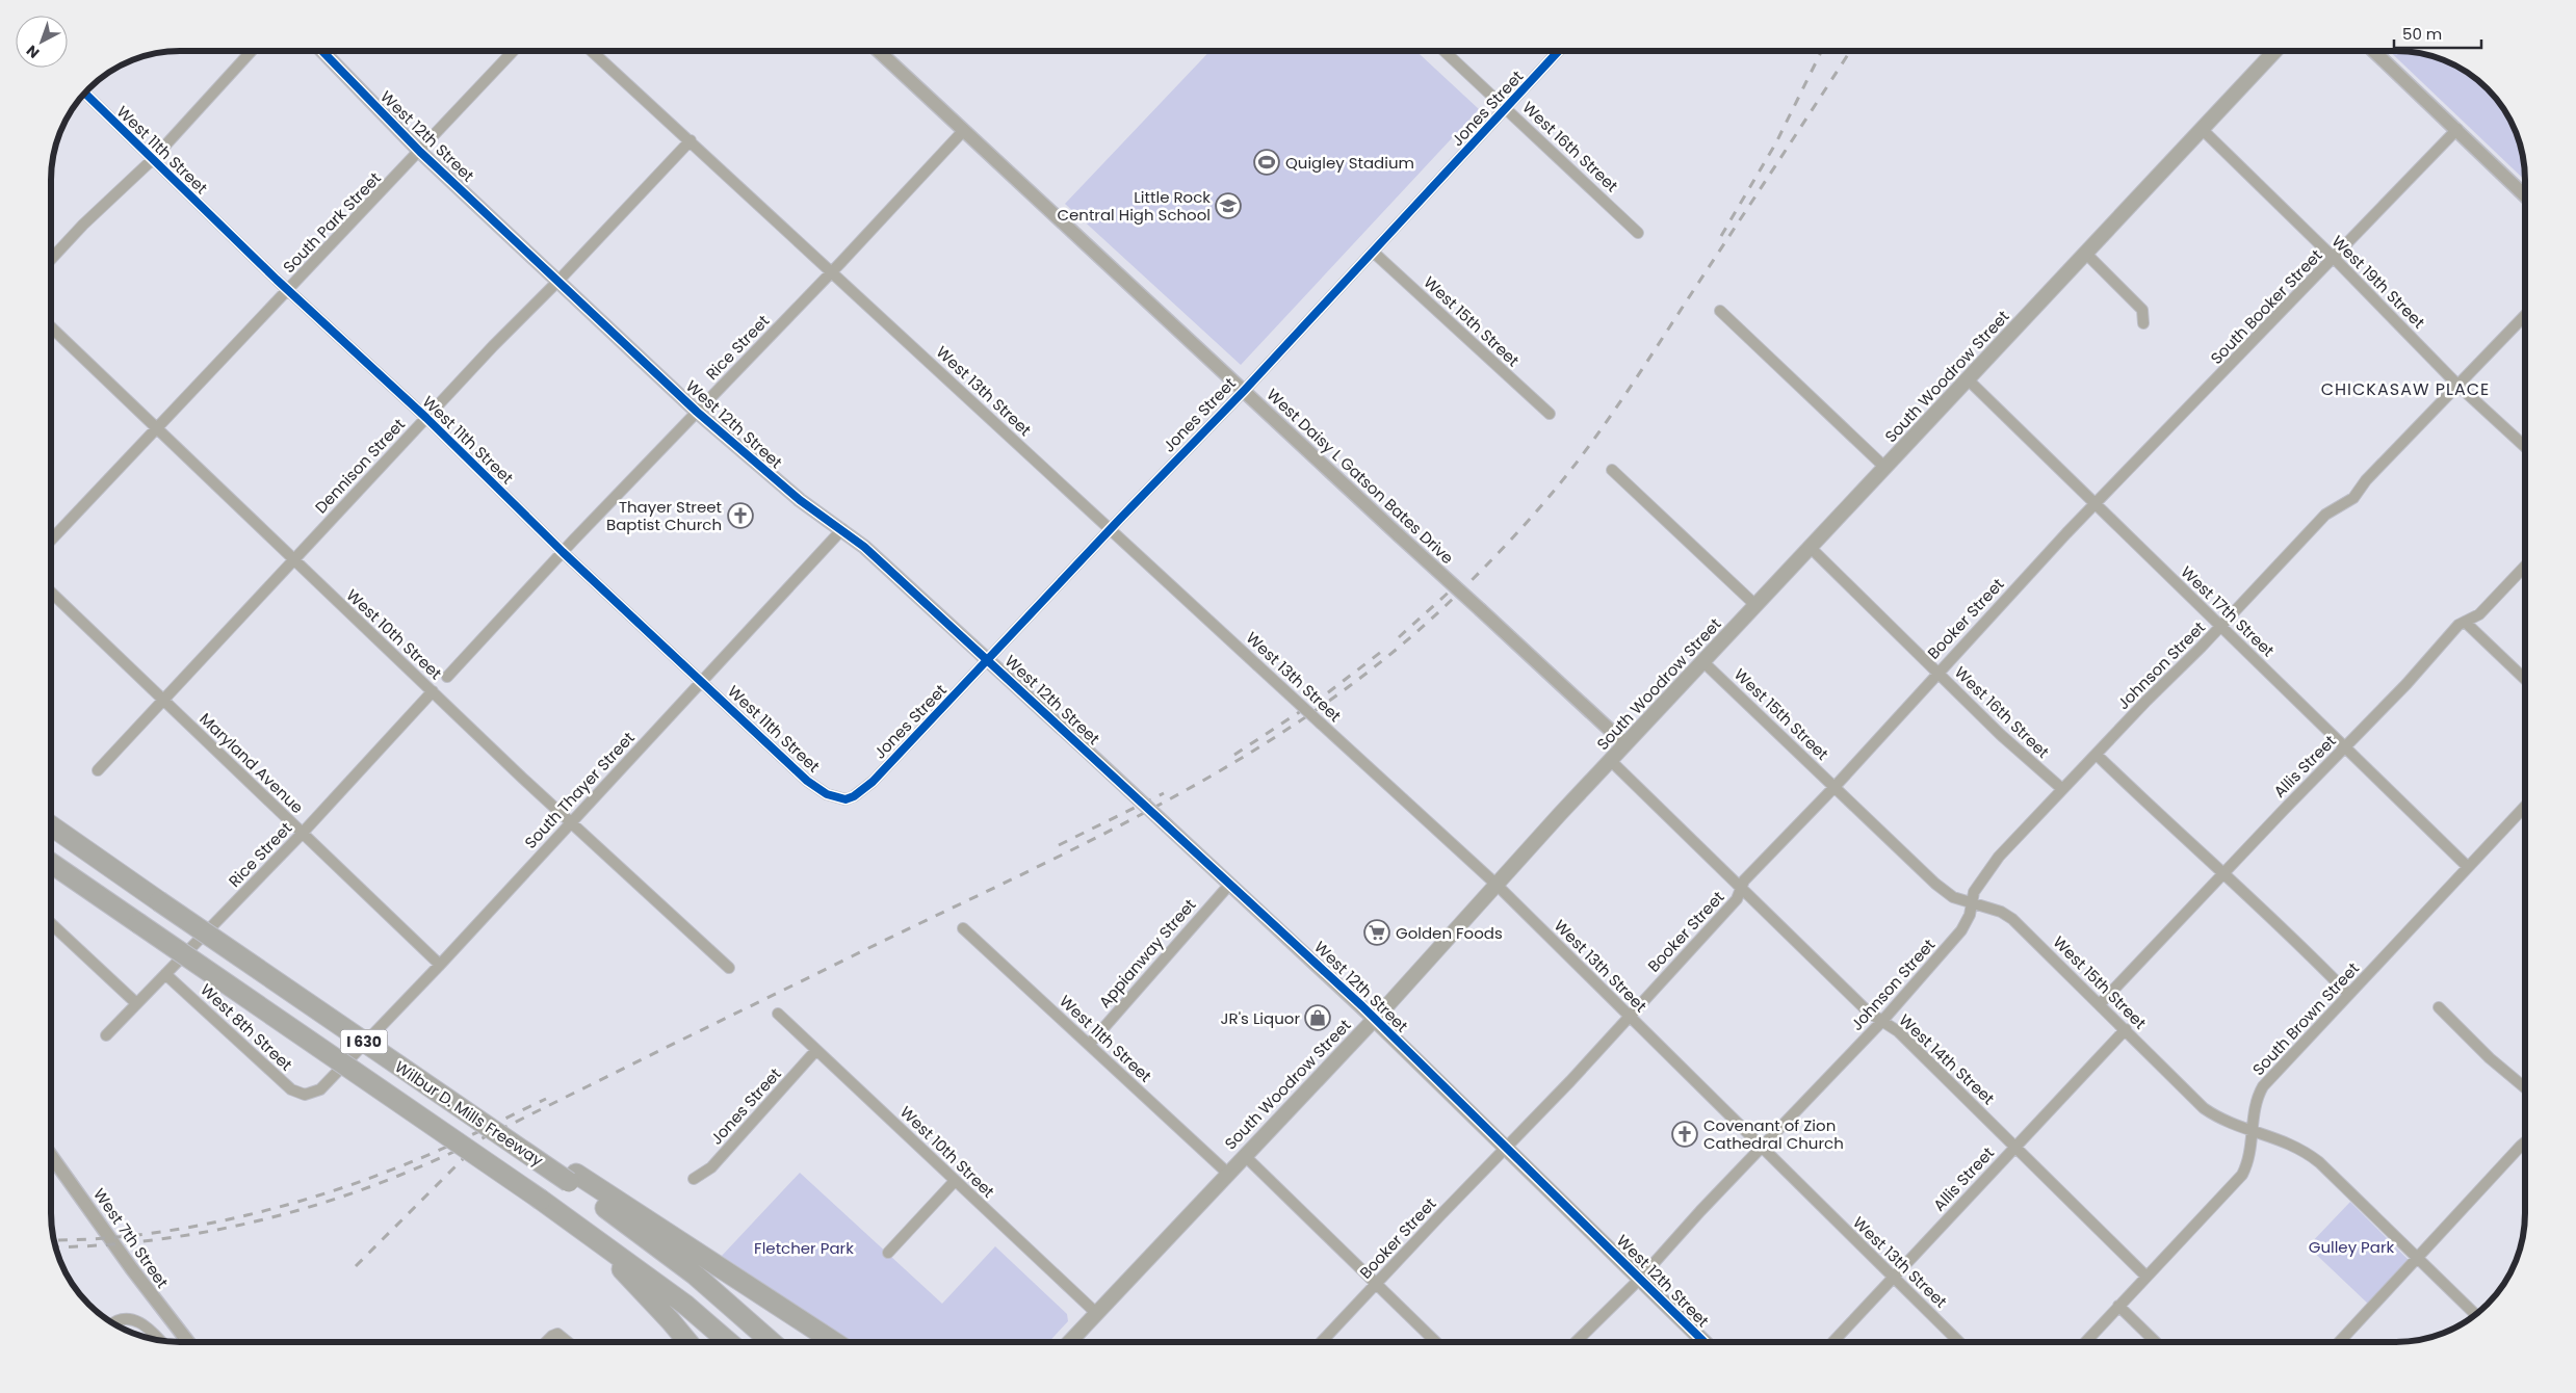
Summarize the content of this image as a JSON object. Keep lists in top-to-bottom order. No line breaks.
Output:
{"streets":{"highway":["I 630","Wilbur D. Mills Freeway"],"main road":["West 12th Street","South Woodrow Street"],"street":["Jones Street","West 16th Street","West 11th Street","South Park Street","West 19th Street","South Booker Street","West 15th Street","Rice Street","West 13th Street","Dennison Street","West Daisy L Gatson Bates Drive","West 17th Street","Booker Street","West 10th Street","Johnson Street","Maryland Avenue","Allis Street","South Thayer Street","Appianway Street","South Brown Street","West 8th Street","West 14th Street","West 7th Street"]},"crossings":[["Jones Street","West 12th Street"],["Jones Street","West 16th Street"],["Jones Street","West 11th Street"],["Jones Street","West 15th Street"],["Jones Street","West 13th Street"],["Jones Street","West Daisy L Gatson Bates Drive"],["Jones Street","West 10th Street"],["West 12th Street","South Park Street"],["West 12th Street","Rice Street"],["West 12th Street","South Woodrow Street"],["West 12th Street","Dennison Street"],["West 12th Street","Booker Street"],["West 12th Street","Johnson Street"],["West 12th Street","South Thayer Street"],["West 12th Street","Appianway Street"],["West 16th Street","South Woodrow Street"],["West 16th Street","Booker Street"],["West 16th Street","Johnson Street"],["West 11th Street","South Park Street"],["West 11th Street","Rice Street"],["West 11th Street","South Woodrow Street"],["West 11th Street","Dennison Street"],["West 11th Street","South Thayer Street"],["West 11th Street","Appianway Street"],["South Park Street","West 10th Street"],["West 19th Street","South Booker Street"],["West 19th Street","South Woodrow Street"],["West 19th Street","Johnson Street"],["South Booker Street","West 17th Street"],["South Booker Street","Booker Street"],["West 15th Street","South Woodrow Street"],["West 15th Street","Booker Street"],["West 15th Street","Johnson Street"],["West 15th Street","Allis Street"],["West 15th Street","South Brown Street"],["Rice Street","West 13th Street"],["Rice Street","West Daisy L Gatson Bates Drive"],["Rice Street","West 10th Street"],["Rice Street","Maryland Avenue"],["Rice Street","West 8th Street"],["South Woodrow Street","West 13th Street"],["South Woodrow Street","West Daisy L Gatson Bates Drive"],["South Woodrow Street","West 17th Street"],["South Woodrow Street","West 10th Street"],["South Woodrow Street","West 14th Street"],["West 13th Street","Dennison Street"],["West 13th Street","Booker Street"],["West 13th Street","Johnson Street"],["West 13th Street","Allis Street"],["Dennison Street","West 10th Street"],["Dennison Street","Maryland Avenue"],["West 17th Street","Booker Street"],["West 17th Street","Johnson Street"],["West 17th Street","Allis Street"],["West 17th Street","South Brown Street"],["Booker Street","West 14th Street"],["West 10th Street","South Thayer Street"],["Johnson Street","West 14th Street"],["Maryland Avenue","South Thayer Street"],["Allis Street","West 14th Street"],["South Thayer Street","West 8th Street"],["South Brown Street","West 14th Street"]],"districts":["CHICKASAW PLACE"],"parks":["Gulley Park","Fletcher Park"],"places":{"sports":["Quigley Stadium"],"school or university":["Little Rock Central High School"],"church":["Thayer Street Baptist Church","Covenant of Zion Cathedral Church"],"supermarket":["Golden Foods"],"shop":["JR's Liquor"]},"scale_bar":"50 m","north":"bottom left"}
